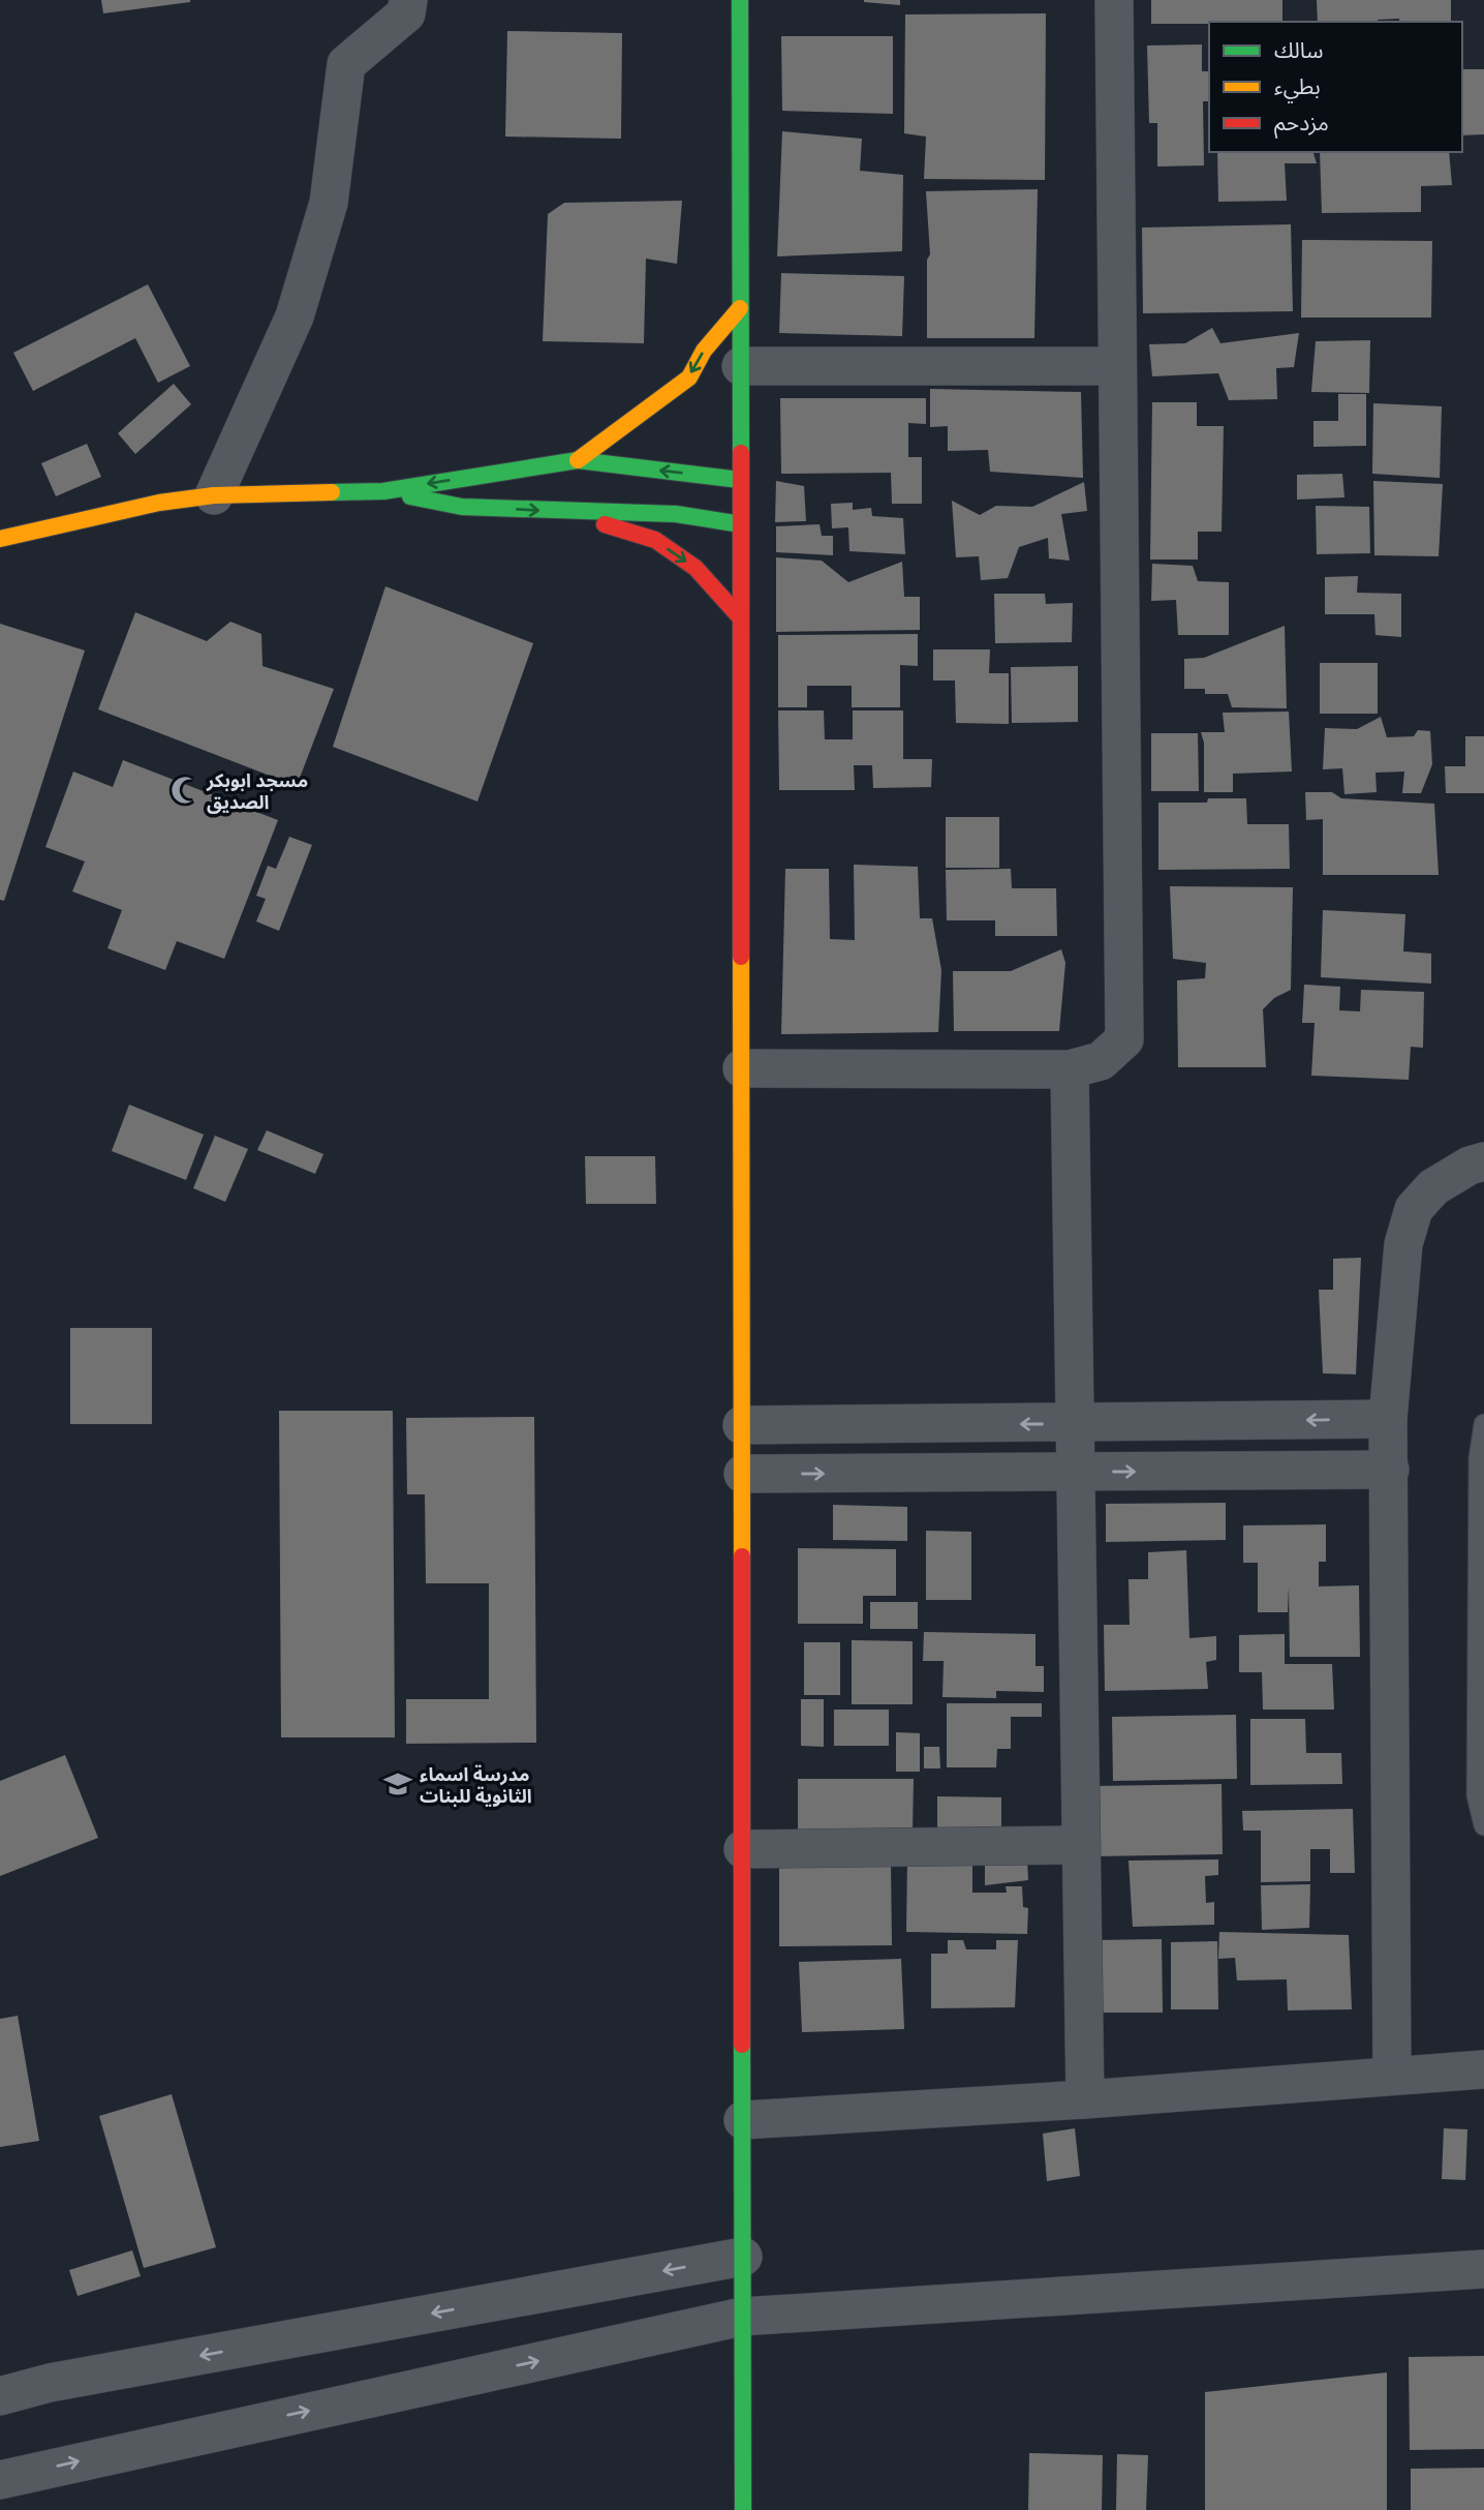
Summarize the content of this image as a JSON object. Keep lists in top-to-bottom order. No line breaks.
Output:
{"places":{"mosque":["مسجد ابوبكر الصديق"],"school or university":["مدرسة اسماء الثانوية للبنات"]},"legend":["سالك","بطيء","مزدحم"]}
